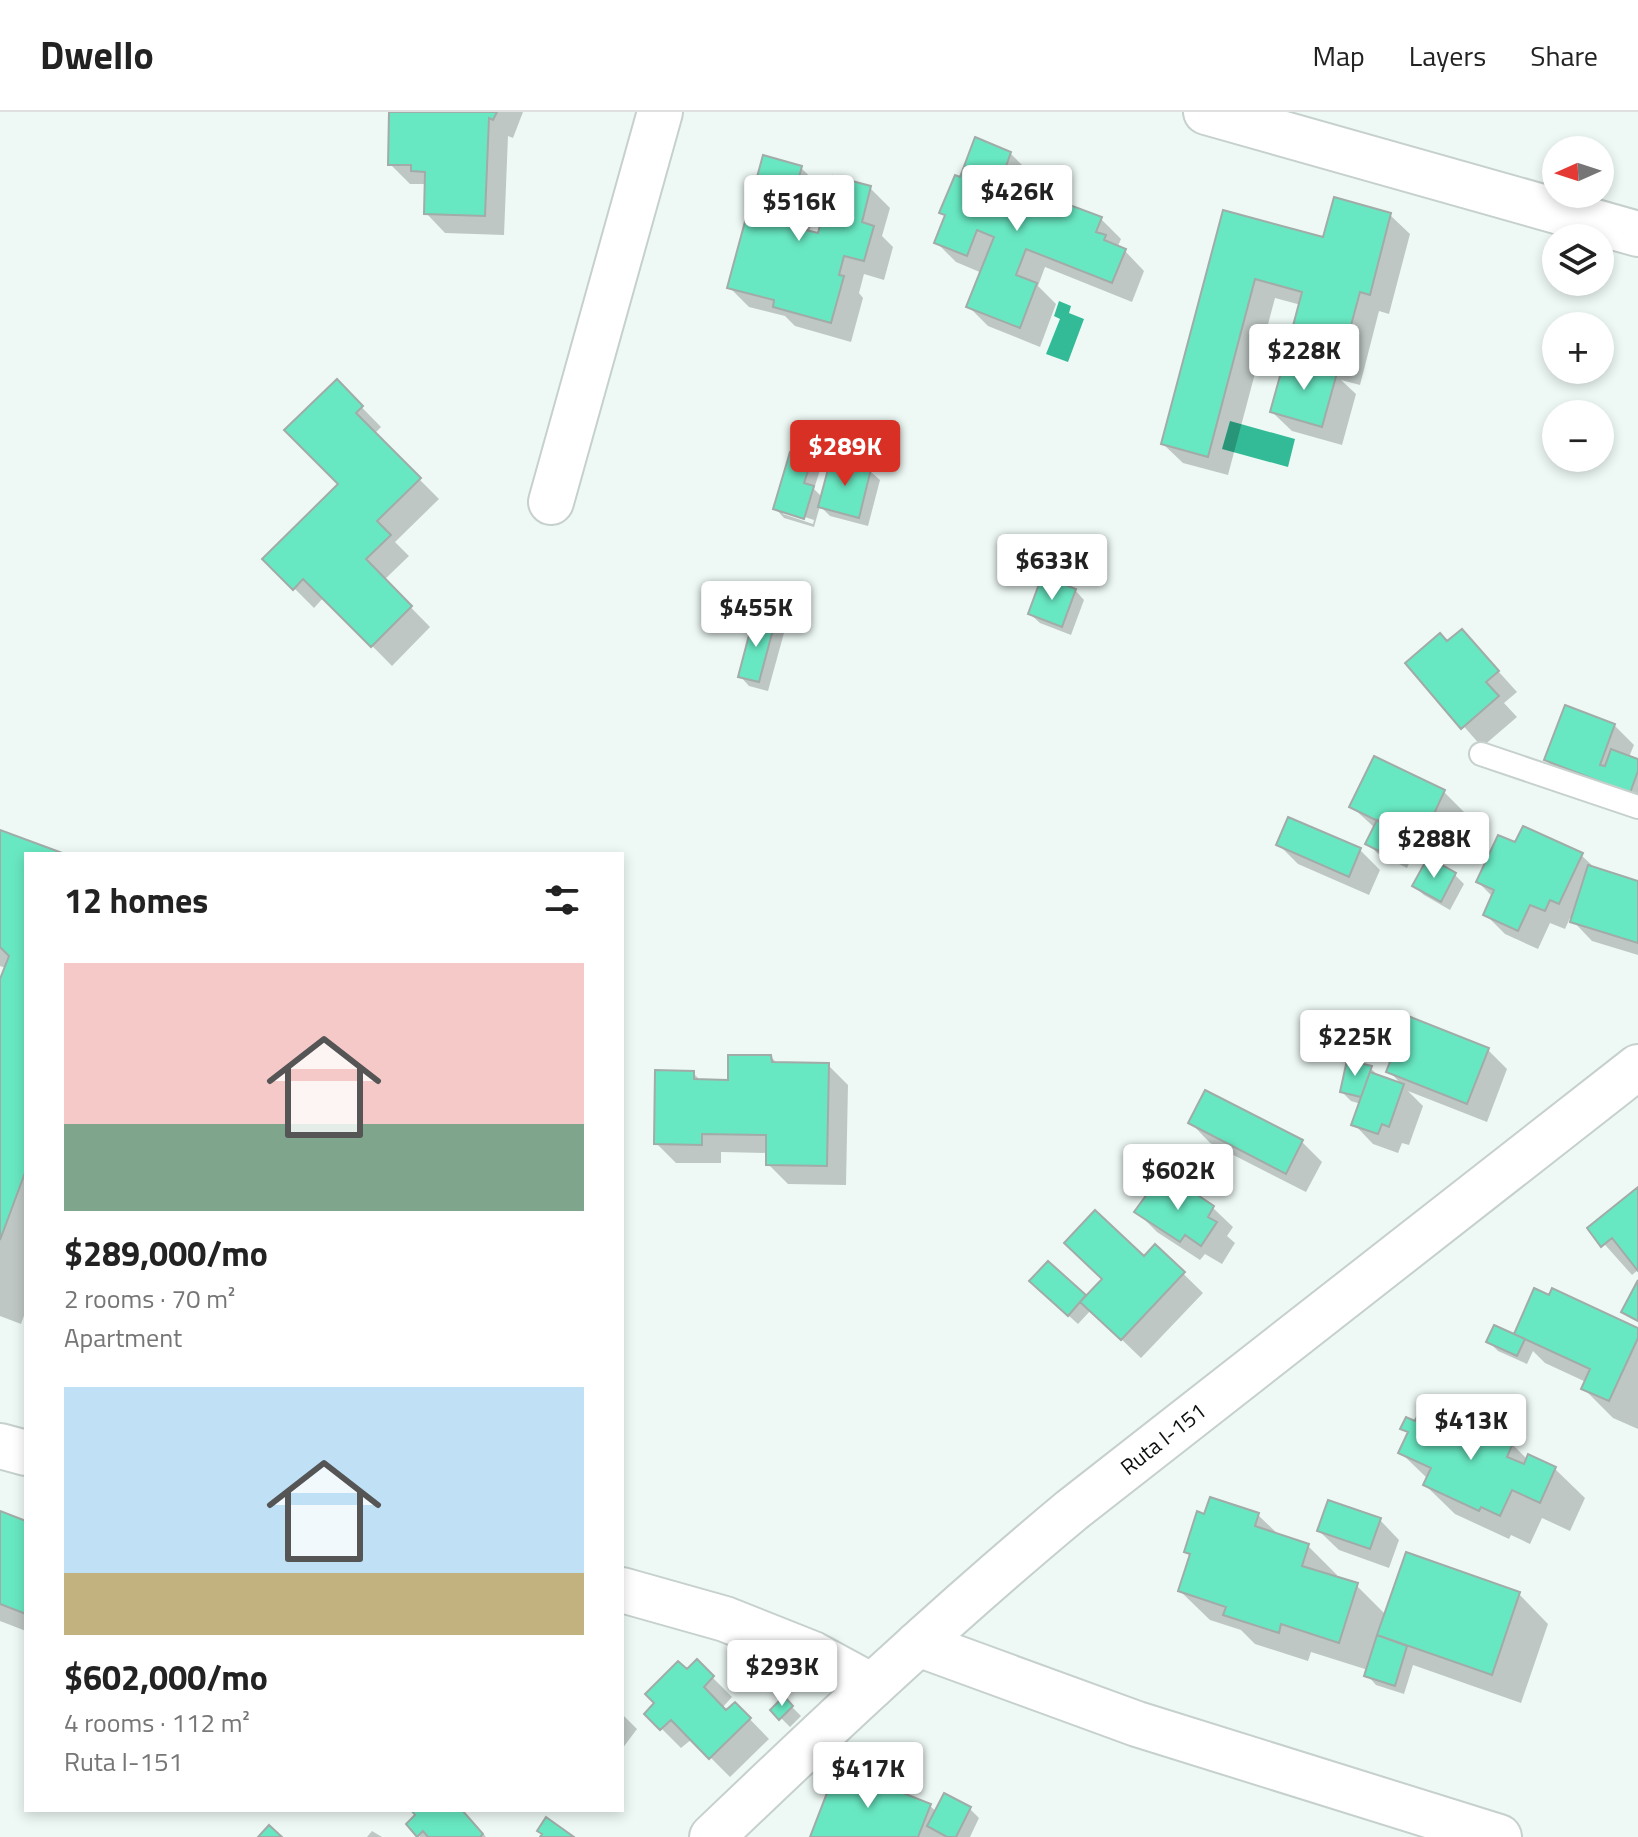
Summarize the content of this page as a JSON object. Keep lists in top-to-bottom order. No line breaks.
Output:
{"streets":{"street":["Ruta I-151"]},"north":"left","page":{"header":"Dwello","nav":["Map","Layers","Share"],"map_buttons":["+","−"],"price":["$426K","$516K","$228K","$289K","$633K","$455K","$288K","$225K","$602K","$413K","$293K","$417K"],"heading":"12 homes","list":[{"name":"$289,000/mo","note":"2 rooms · 70 m² · Apartment"},{"name":"$602,000/mo","note":"4 rooms · 112 m² · Ruta I-151"}]}}
